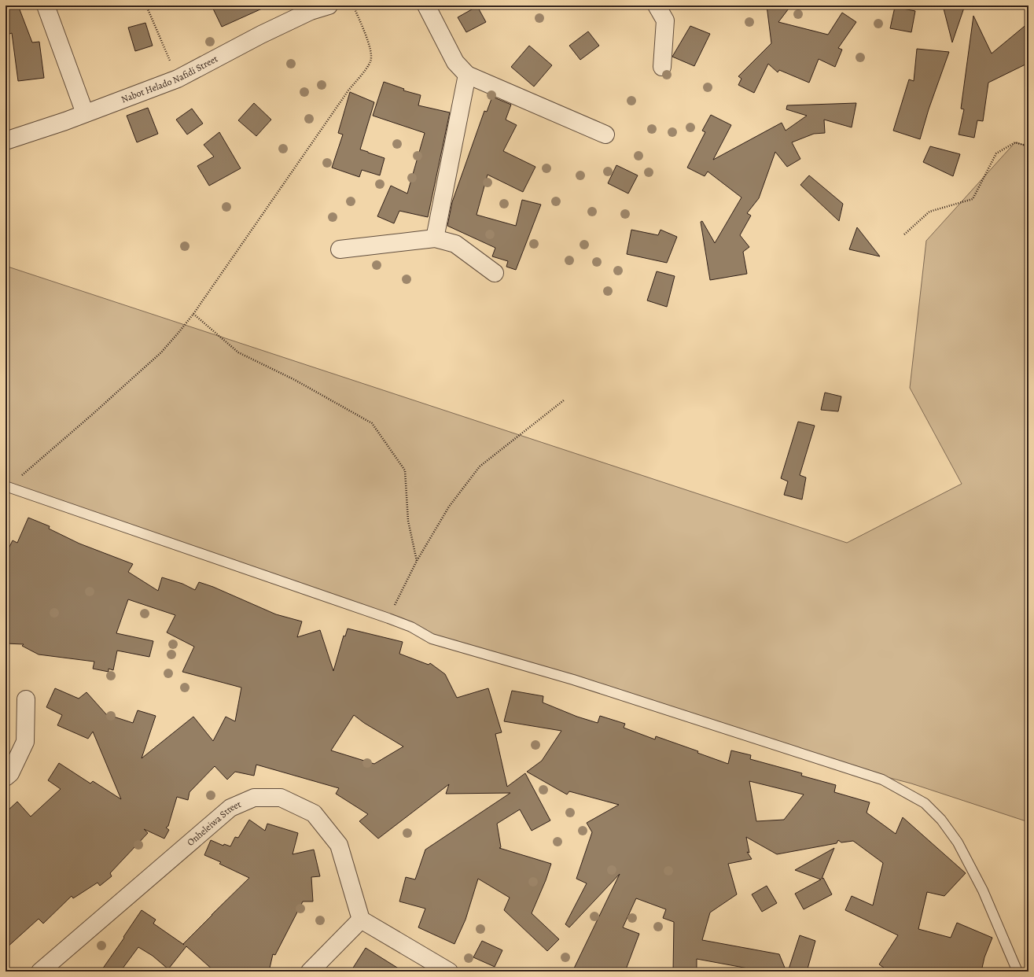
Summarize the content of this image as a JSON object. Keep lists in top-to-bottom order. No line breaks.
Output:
{"streets":{"street":["Nabot Helado Nafidi Street","Onheleiwa Street"]}}
